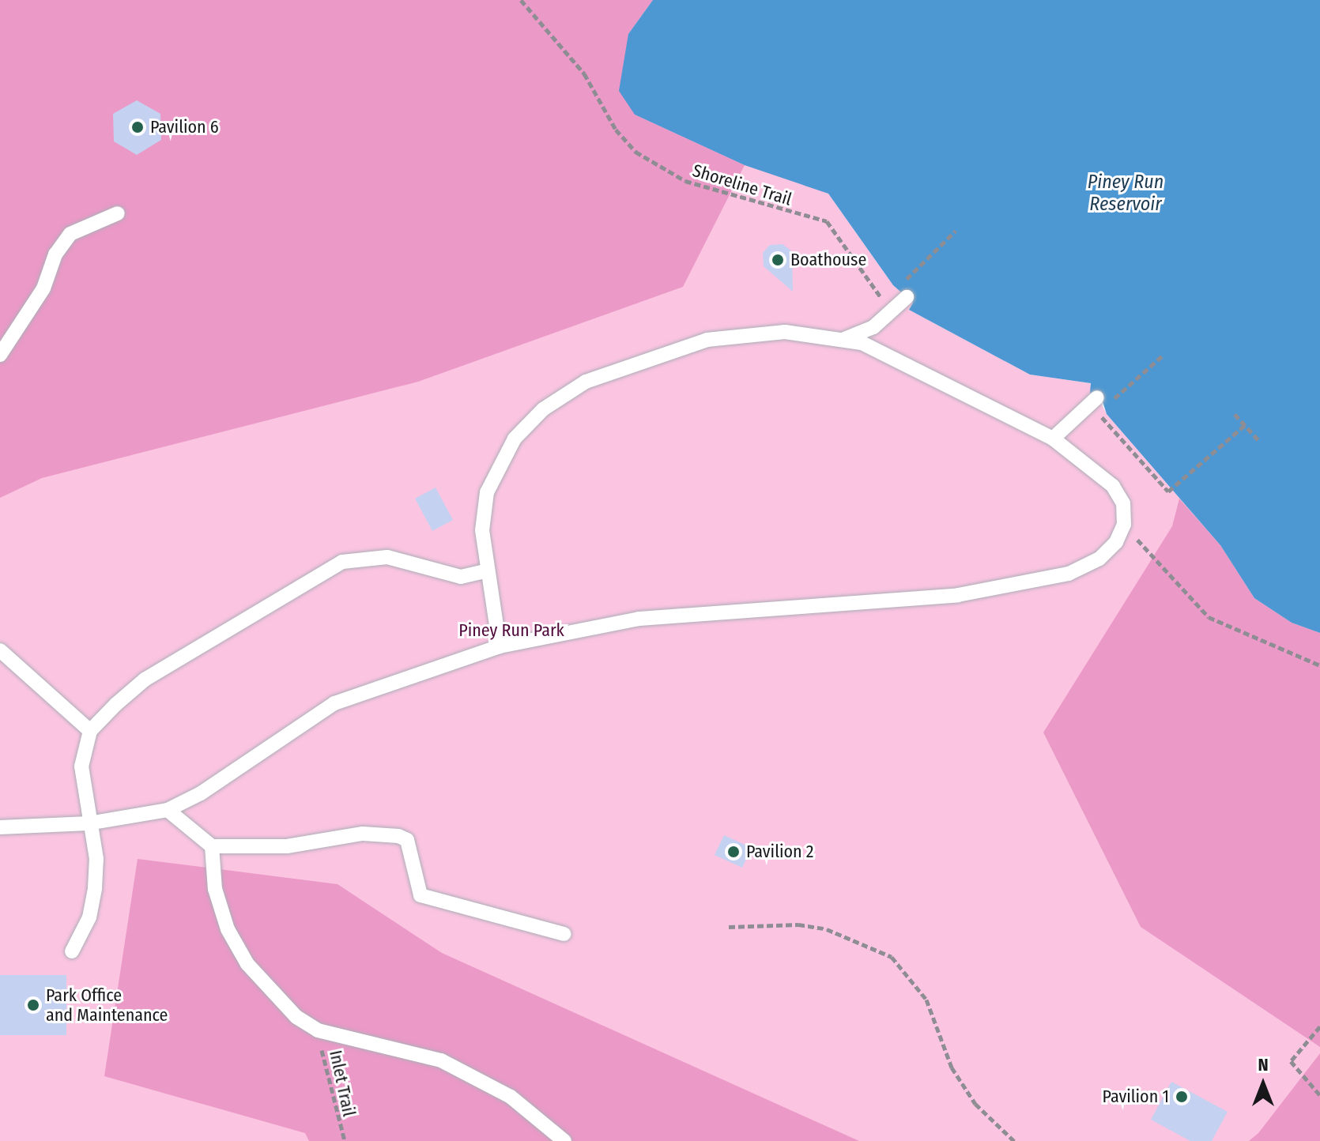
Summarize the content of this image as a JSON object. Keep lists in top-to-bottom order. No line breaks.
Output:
{"streets":{"path":["Shoreline Trail","Inlet Trail"]},"water":["Piney Run Reservoir"],"parks":["Piney Run Park"],"places":["Pavilion 6","Boathouse","Pavilion 2","Park Office and Maintenance","Pavilion 1"],"north":"top"}
